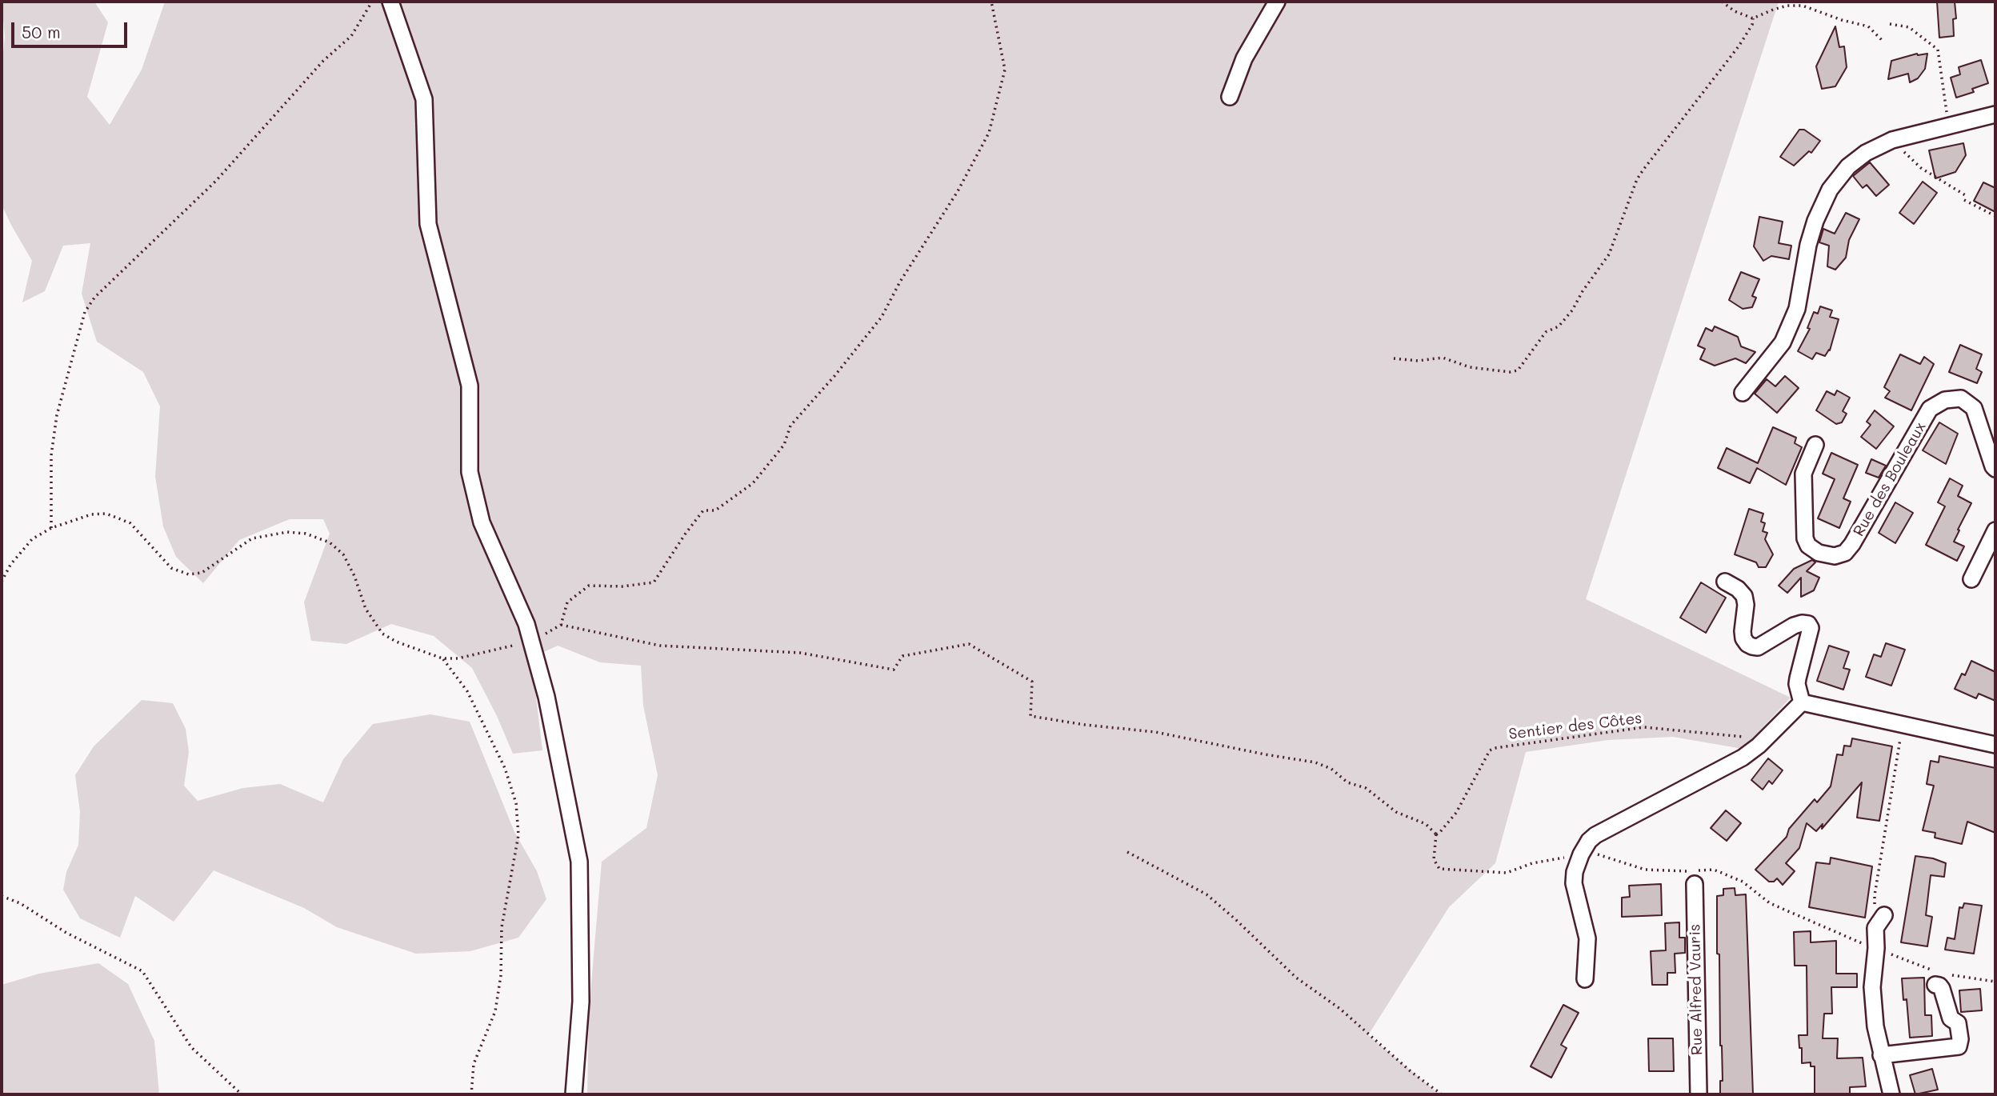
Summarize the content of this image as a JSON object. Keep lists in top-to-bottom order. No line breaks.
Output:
{"streets":{"street":["Rue des Bouleaux","Rue Alfred Vauris"],"path":["Sentier des Côtes"]},"scale_bar":"50 m"}
